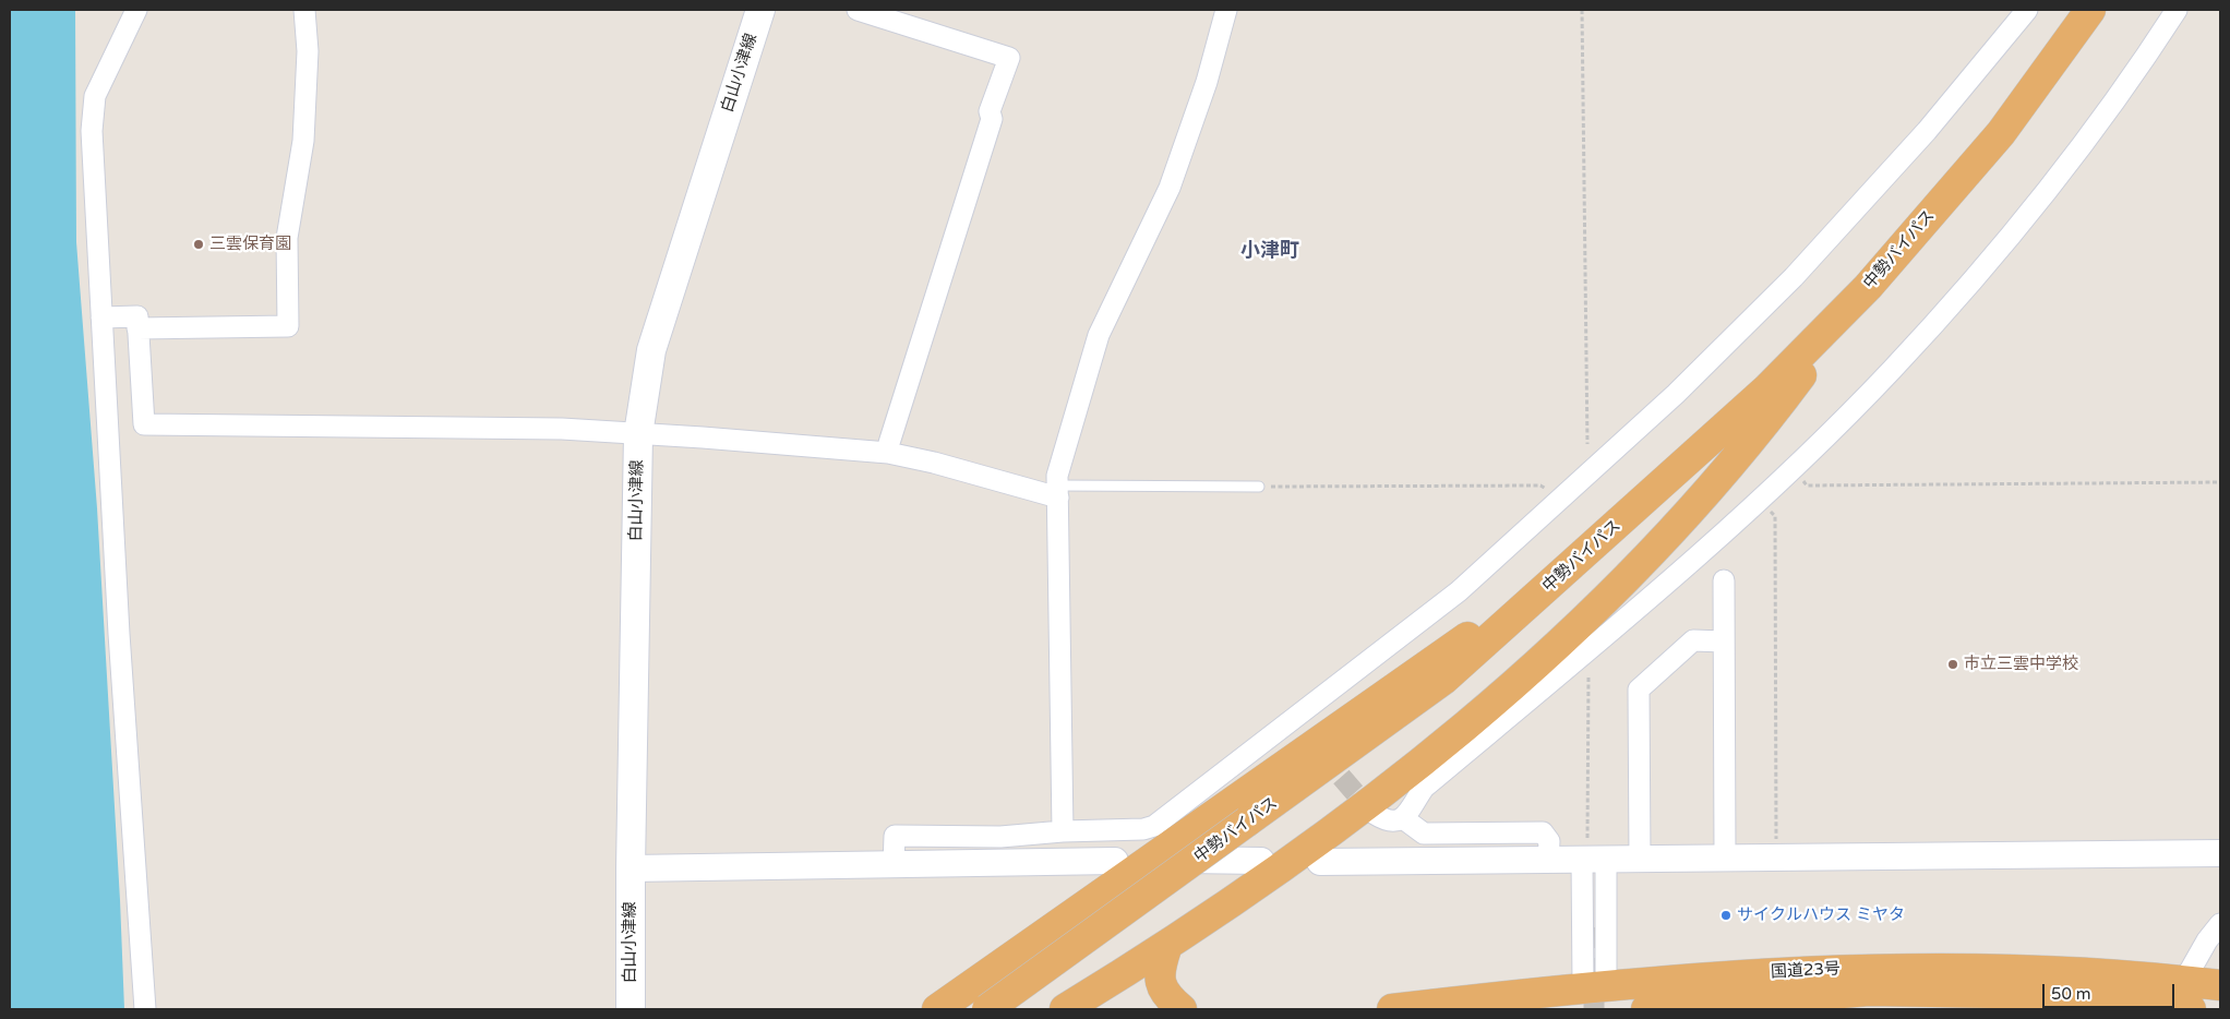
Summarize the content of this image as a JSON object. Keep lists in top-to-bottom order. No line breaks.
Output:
{"streets":{"highway":["中勢バイパス","国道23号"],"main road":["白山小津線"]},"districts":["小津町"],"places":["三雲保育園","市立三雲中学校","サイクルハウス ミヤタ"],"scale_bar":"50 m"}
